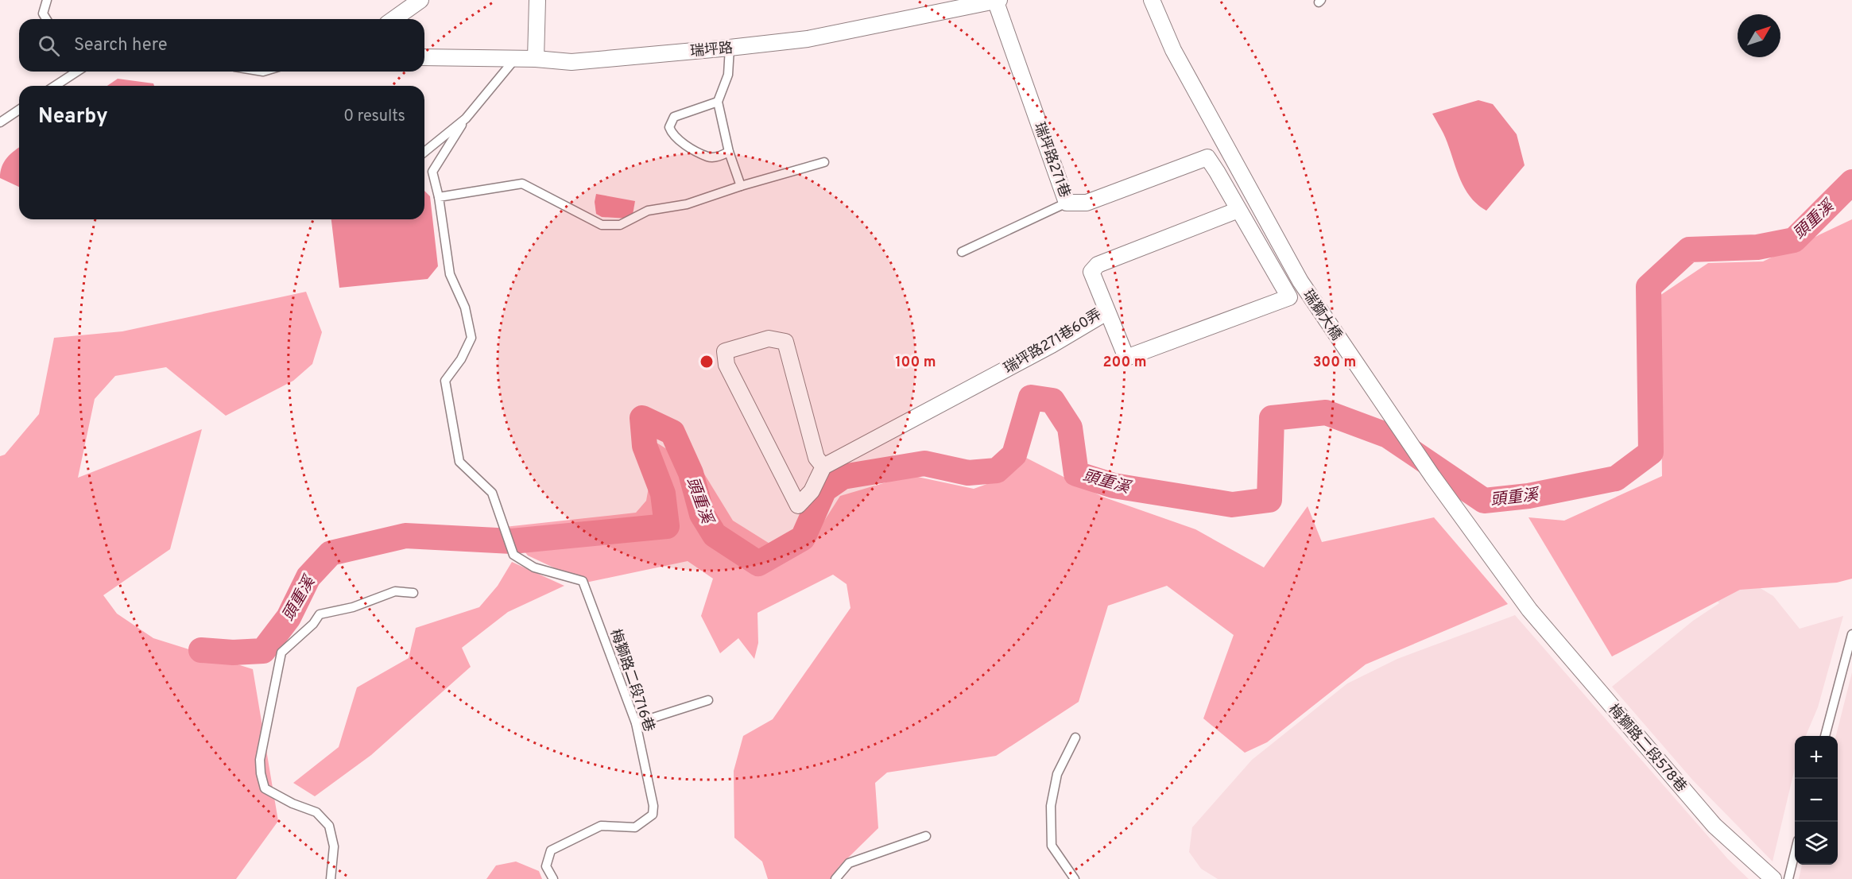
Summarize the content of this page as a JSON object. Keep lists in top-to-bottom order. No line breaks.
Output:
{"streets":{"street":["瑞坪路","瑞坪路271巷","瑞獅大橋","瑞坪路271巷60弄","梅獅路二段578巷"],"lane":["梅獅路二段716巷"]},"crossings":[["瑞坪路","瑞坪路271巷"],["瑞坪路271巷","瑞坪路271巷60弄"],["瑞獅大橋","梅獅路二段578巷"]],"water":["頭重溪"],"north":"top right","page":{"search":"Search here","heading":["Nearby","0 results"],"map_buttons":["+","−"]},"rings":["100 m","200 m","300 m"]}
